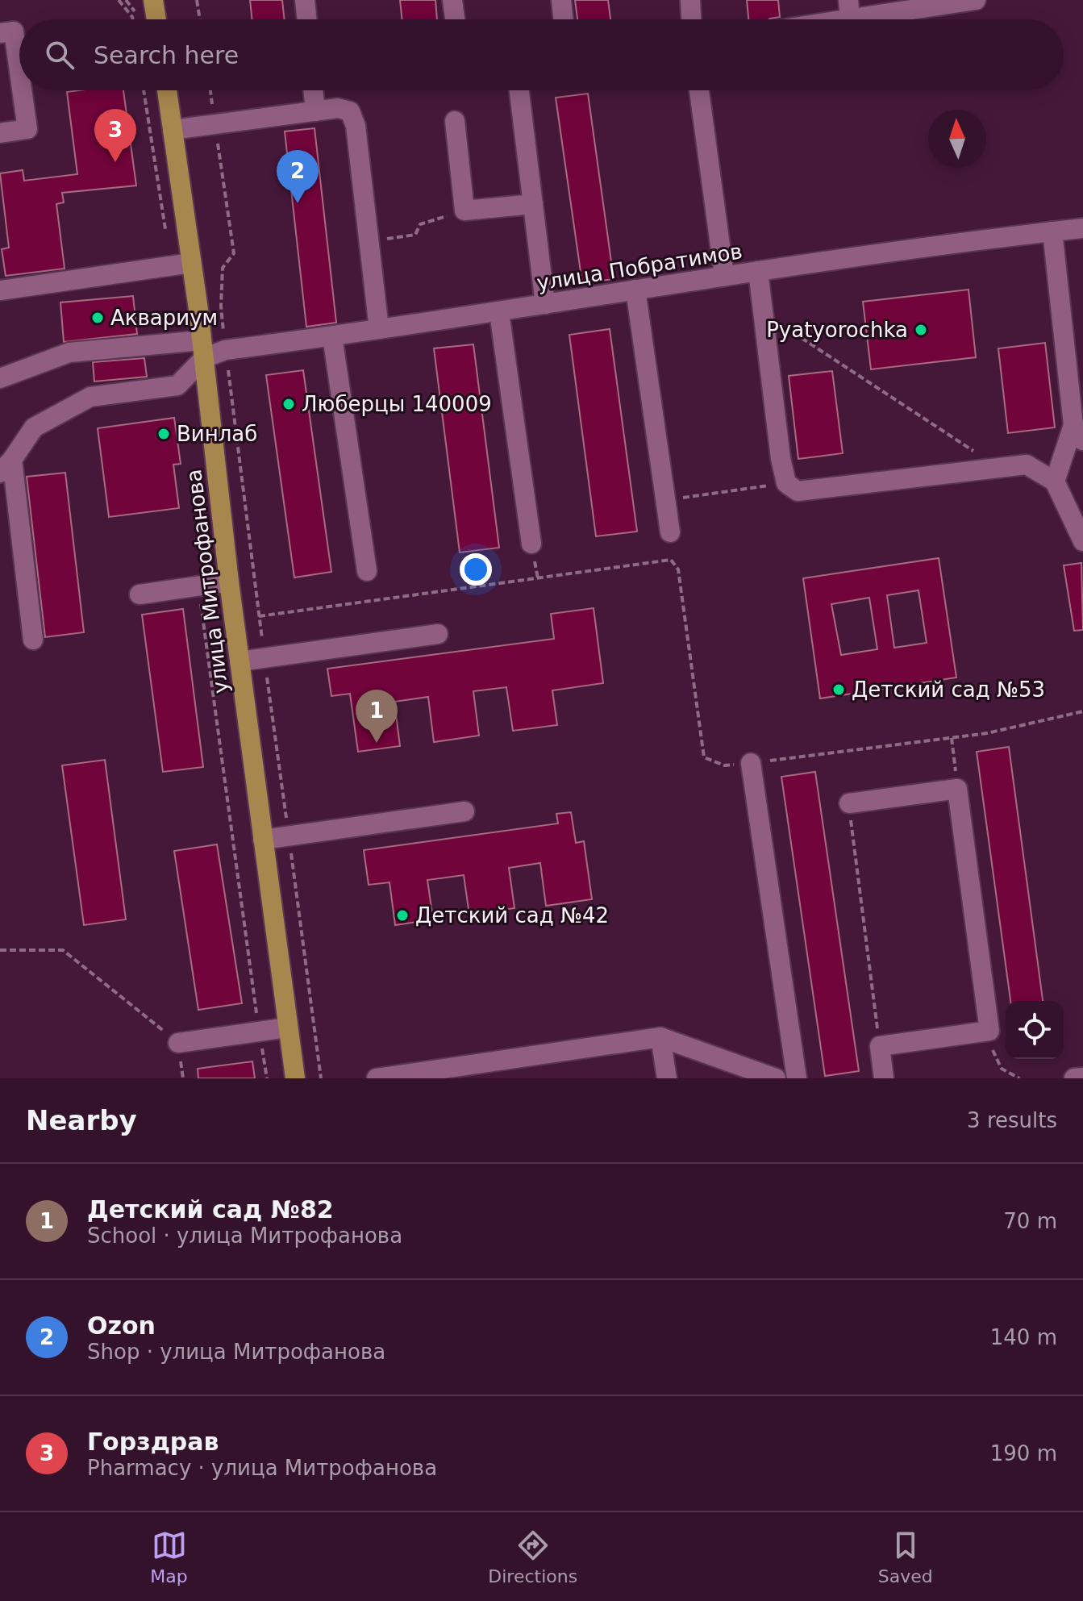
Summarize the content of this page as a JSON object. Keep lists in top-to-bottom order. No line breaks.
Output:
{"streets":{"main road":["улица Митрофанова"],"street":["улица Побратимов"]},"crossings":[["улица Побратимов","улица Митрофанова"]],"places":["Аквариум","Pyatyorochka","Люберцы 140009","Винлаб","Детский сад №53","Детский сад №42"],"north":"top","page":{"search":"Search here","pins":["3","2","1"],"heading":["Nearby","3 results"],"list":[{"mark":"1","name":"Детский сад №82","note":"School · улица Митрофанова","value":"70 m"},{"mark":"2","name":"Ozon","note":"Shop · улица Митрофанова","value":"140 m"},{"mark":"3","name":"Горздрав","note":"Pharmacy · улица Митрофанова","value":"190 m"}],"nav":["Map","Directions","Saved"]}}
